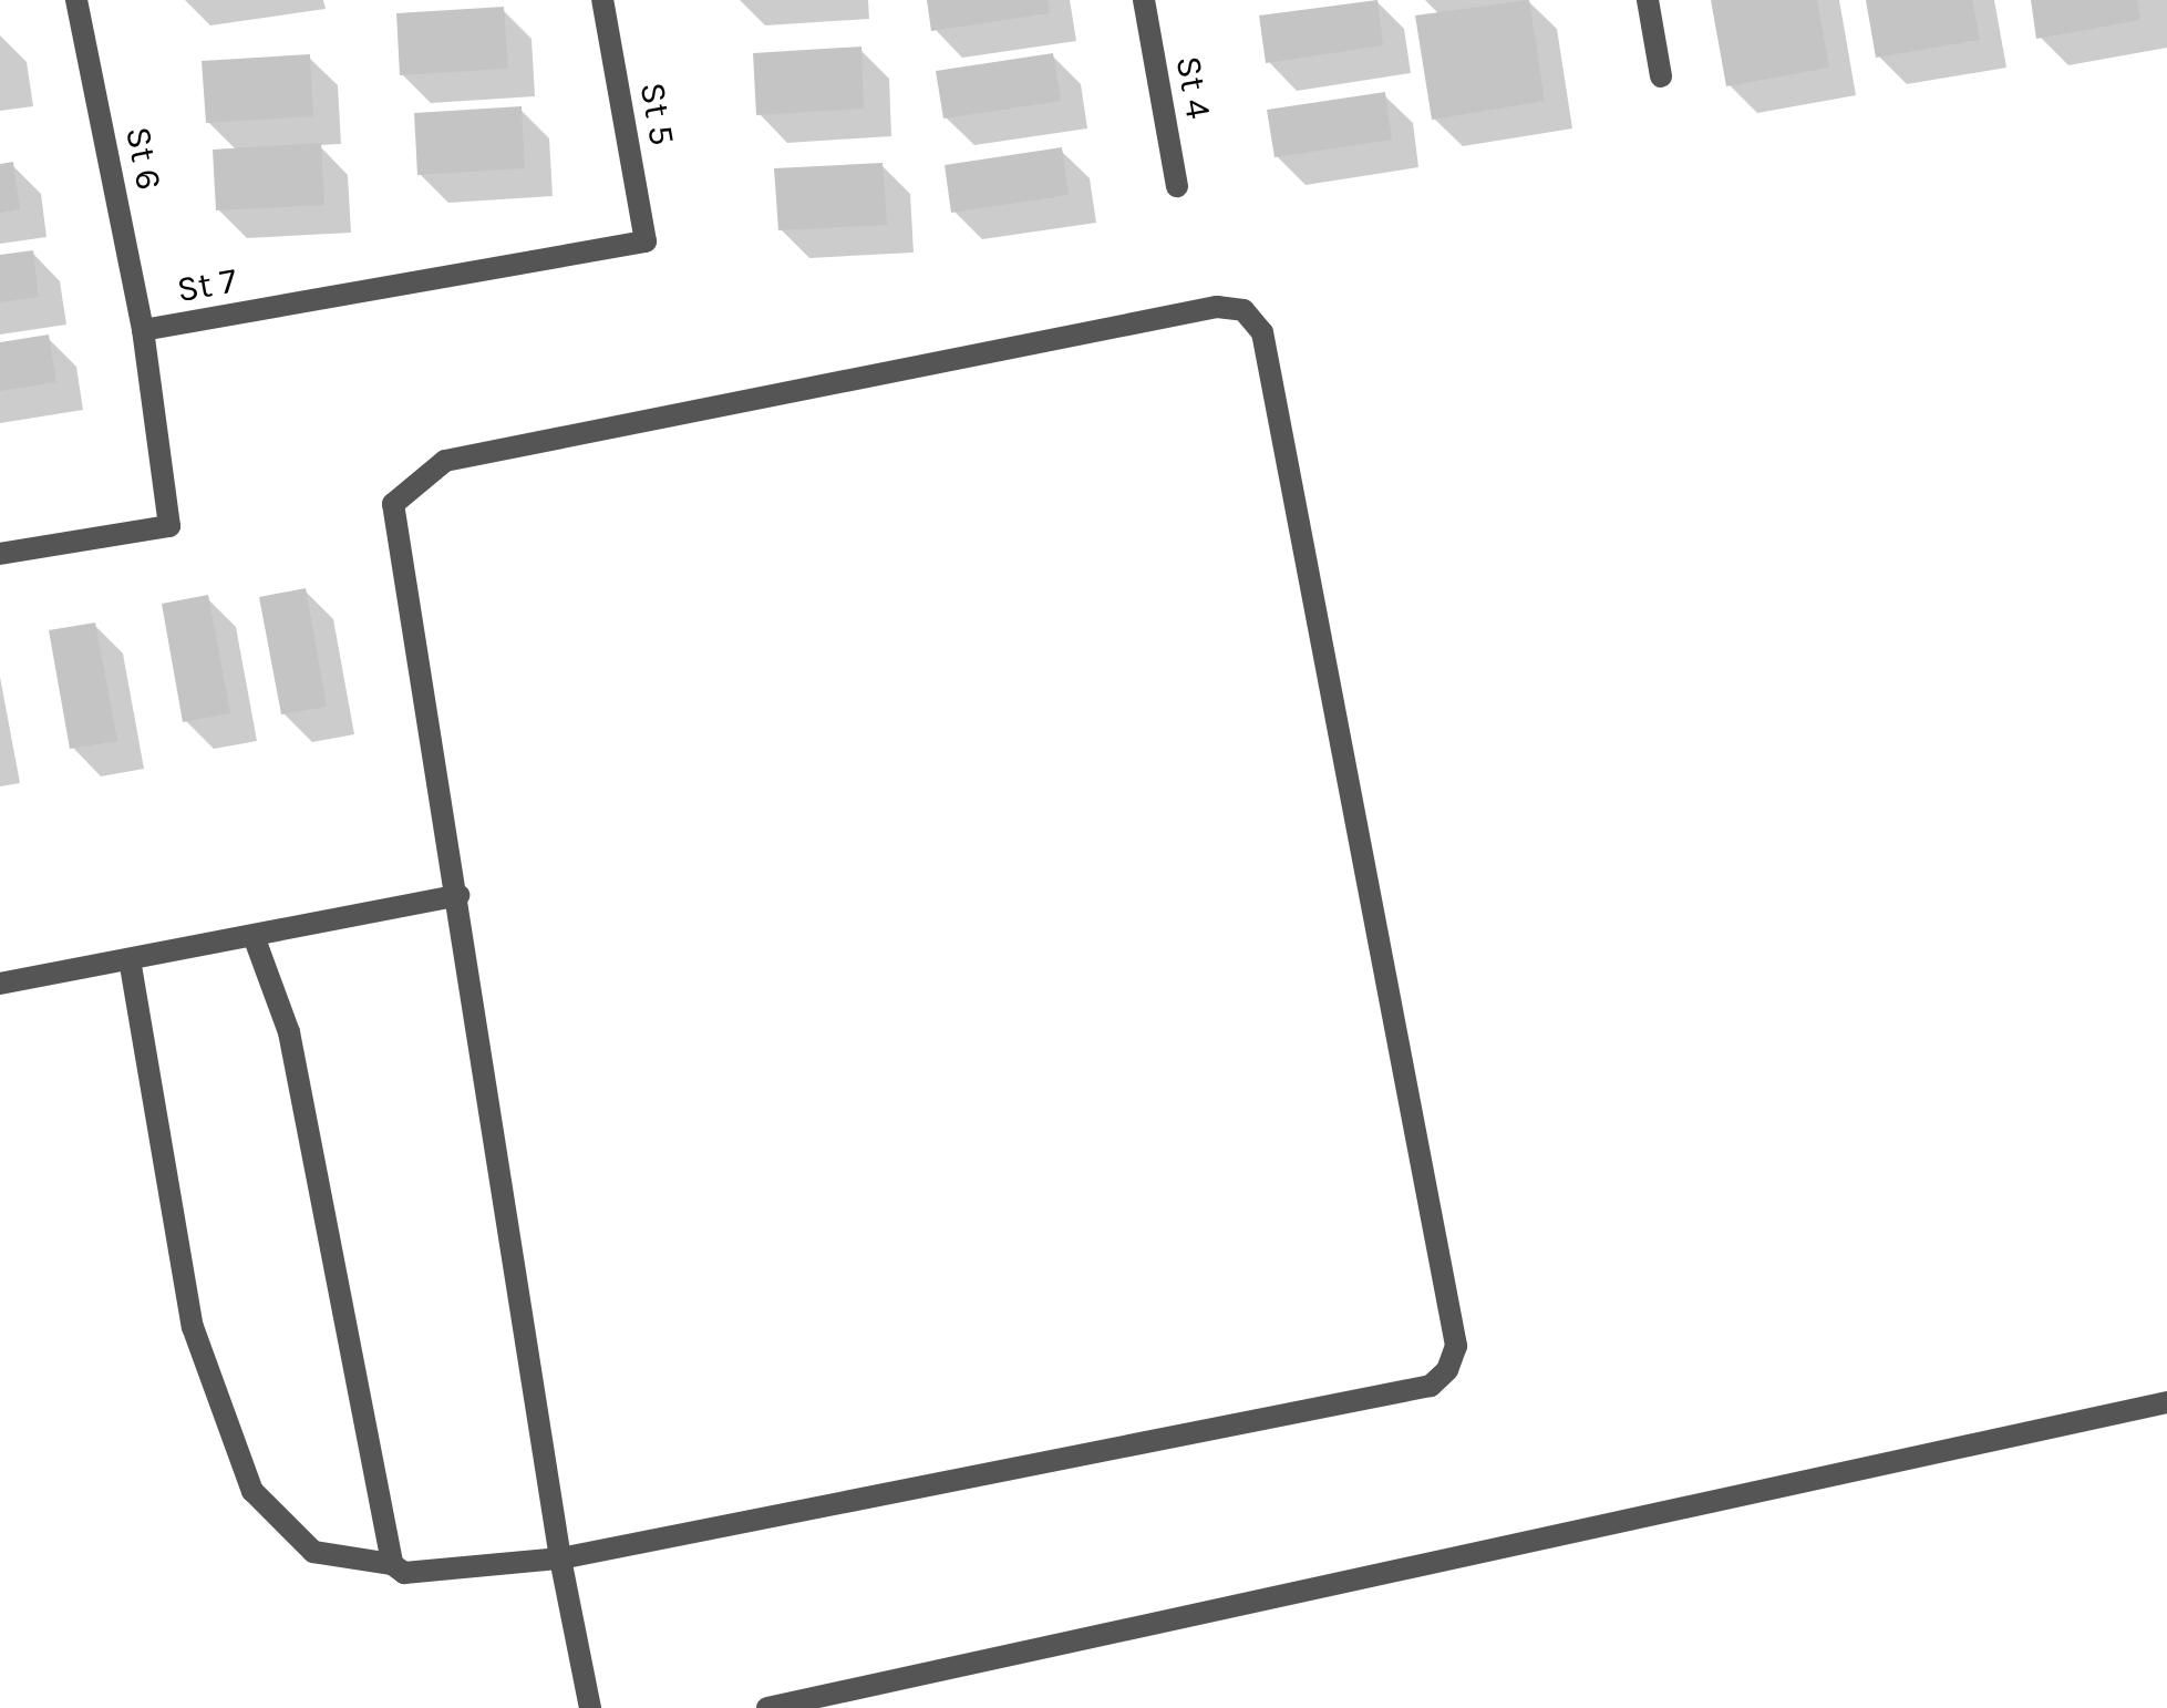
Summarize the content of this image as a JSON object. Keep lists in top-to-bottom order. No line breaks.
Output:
{"streets":{"street":["St 4","St 5","St 6","St 7"]},"crossings":[["St 5","St 7"],["St 6","St 7"]]}
